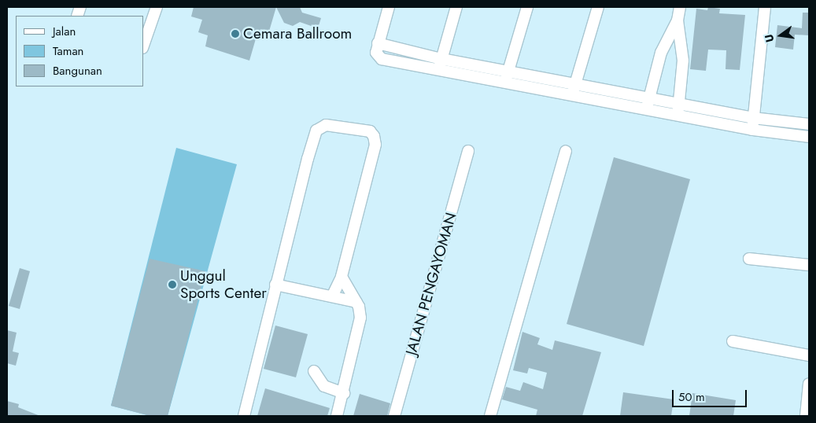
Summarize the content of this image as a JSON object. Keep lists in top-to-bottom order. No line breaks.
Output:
{"streets":{"street":["JALAN PENGAYOMAN"]},"places":["Cemara Ballroom","Unggul Sports Center"],"legend":["Jalan","Taman","Bangunan"],"scale_bar":"50 m","north":"left"}
